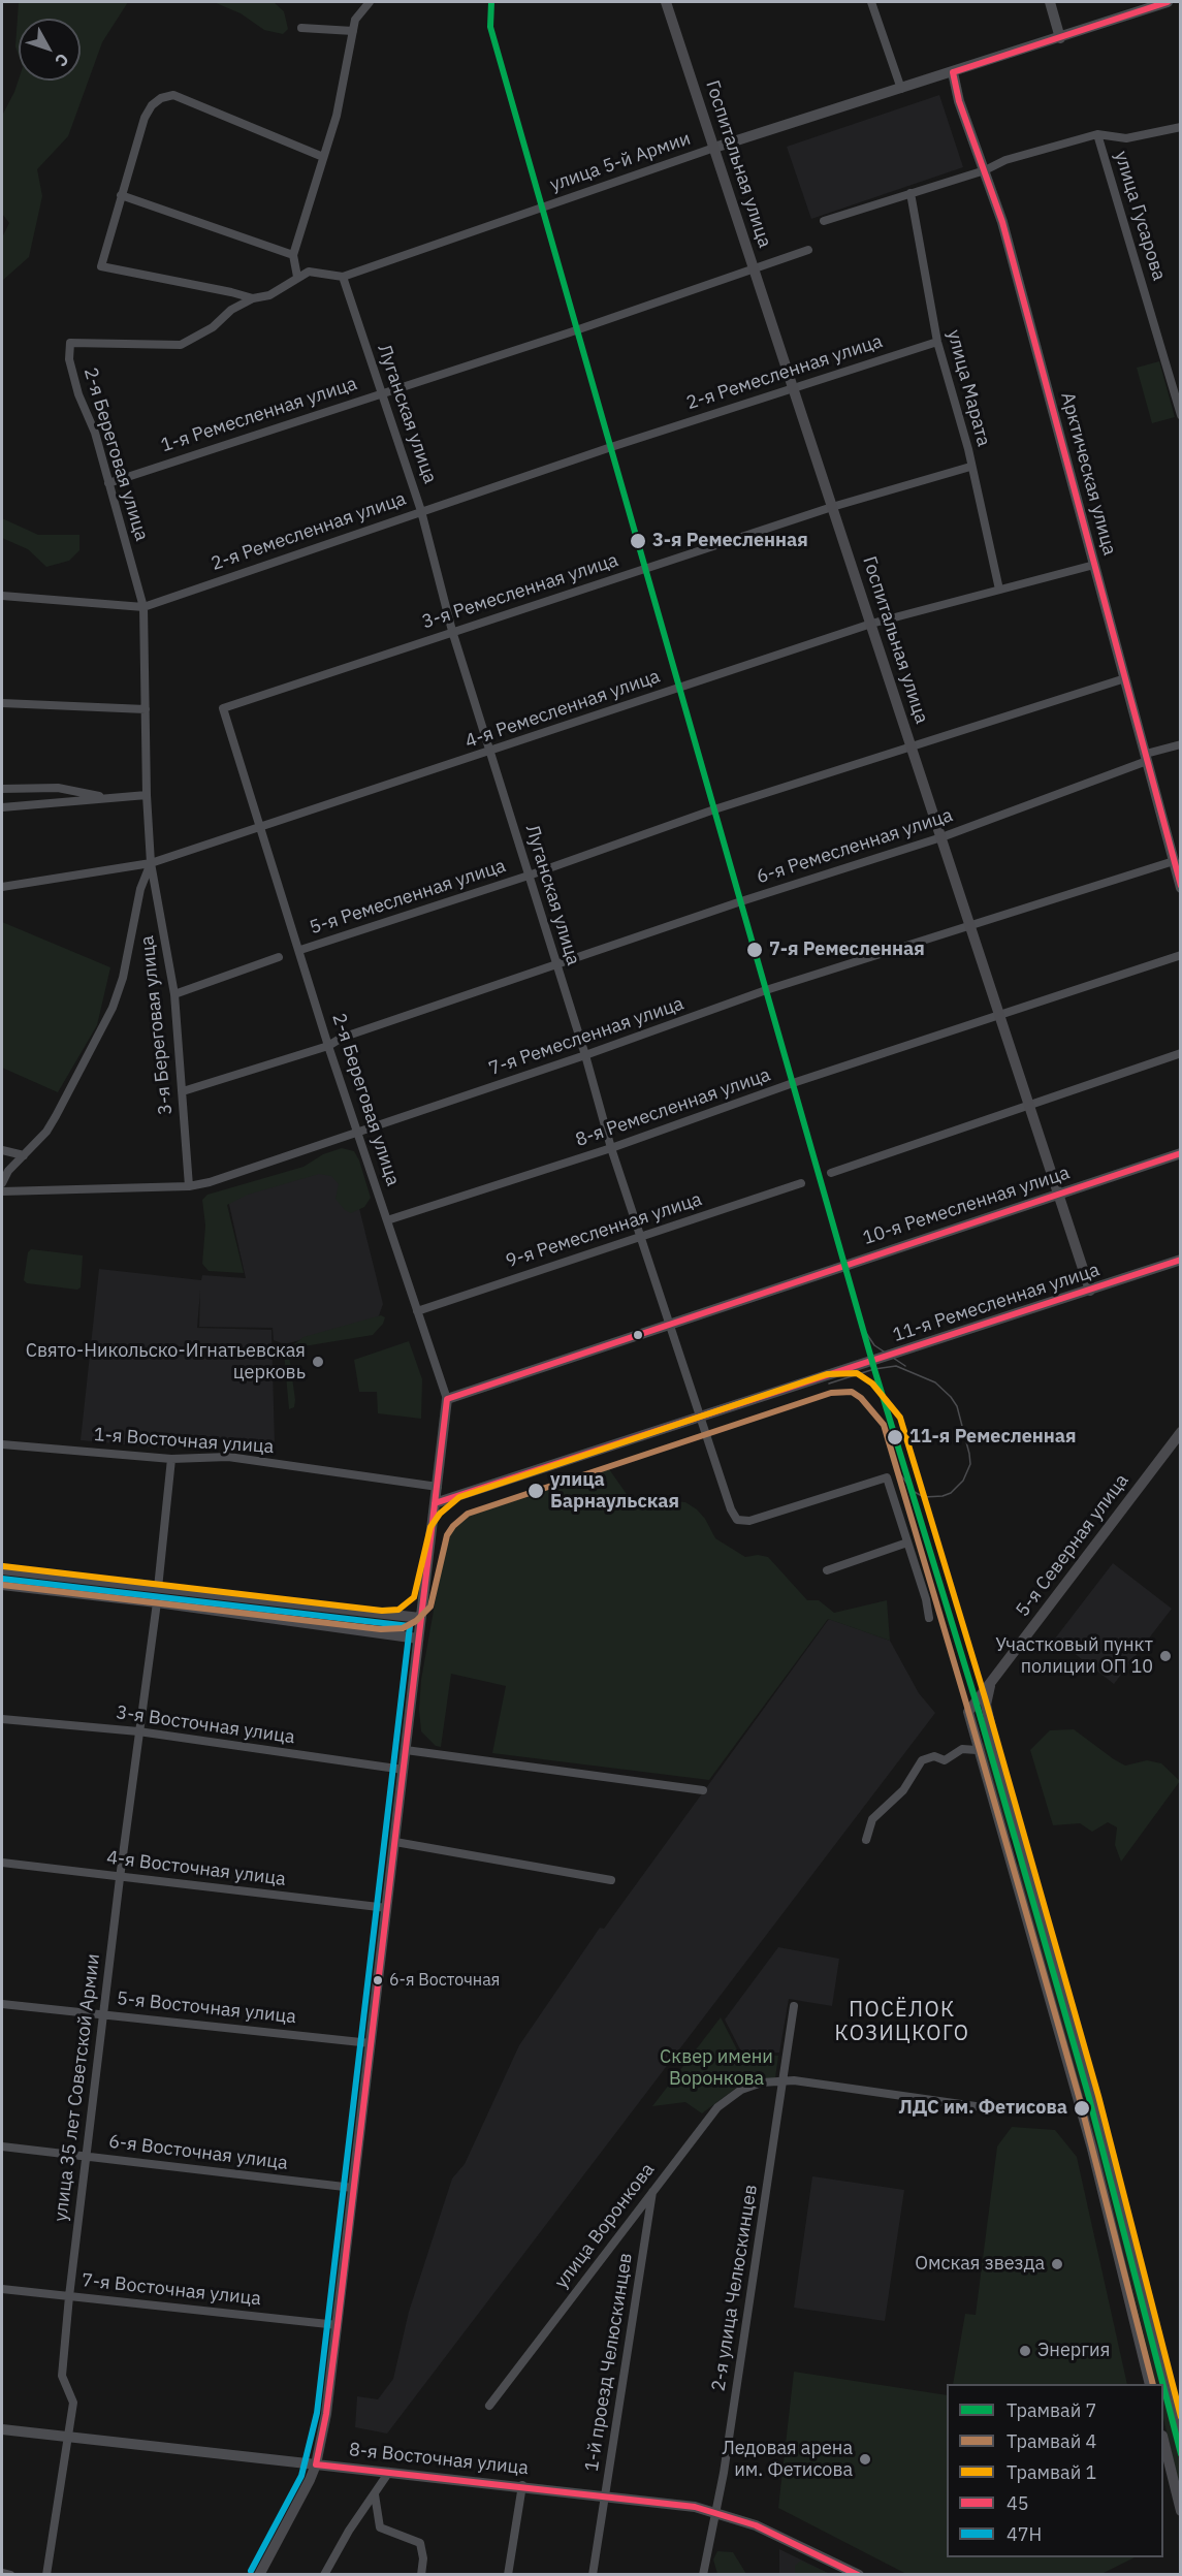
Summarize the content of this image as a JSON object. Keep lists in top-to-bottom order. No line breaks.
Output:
{"streets":{"main road":["Госпитальная улица","2-я Береговая улица","10-я Ремесленная улица","11-я Ремесленная улица","5-я Северная улица","8-я Восточная улица"],"street":["улица 5-й Армии","улица Гусарова","2-я Ремесленная улица","улица Марата","Луганская улица","1-я Ремесленная улица","Арктическая улица","3-я Ремесленная улица","4-я Ремесленная улица","6-я Ремесленная улица","5-я Ремесленная улица","3-я Береговая улица","7-я Ремесленная улица","8-я Ремесленная улица","9-я Ремесленная улица","1-я Восточная улица","3-я Восточная улица","4-я Восточная улица","5-я Восточная улица","улица 35 лет Советской Армии","6-я Восточная улица","улица Воронкова","2-я улица Челюскинцев","7-я Восточная улица","1-й проезд Челюскинцев"]},"crossings":[["улица 5-й Армии","Госпитальная улица"],["улица 5-й Армии","Луганская улица"],["улица 5-й Армии","2-я Береговая улица"],["улица 5-й Армии","Арктическая улица"],["Госпитальная улица","2-я Ремесленная улица"],["Госпитальная улица","1-я Ремесленная улица"],["Госпитальная улица","3-я Ремесленная улица"],["Госпитальная улица","4-я Ремесленная улица"],["Госпитальная улица","6-я Ремесленная улица"],["Госпитальная улица","5-я Ремесленная улица"],["Госпитальная улица","7-я Ремесленная улица"],["Госпитальная улица","8-я Ремесленная улица"],["Госпитальная улица","10-я Ремесленная улица"],["Госпитальная улица","11-я Ремесленная улица"],["2-я Ремесленная улица","улица Марата"],["2-я Ремесленная улица","Луганская улица"],["2-я Ремесленная улица","2-я Береговая улица"],["улица Марата","3-я Ремесленная улица"],["улица Марата","4-я Ремесленная улица"],["Луганская улица","1-я Ремесленная улица"],["Луганская улица","3-я Ремесленная улица"],["Луганская улица","4-я Ремесленная улица"],["Луганская улица","6-я Ремесленная улица"],["Луганская улица","5-я Ремесленная улица"],["Луганская улица","7-я Ремесленная улица"],["Луганская улица","8-я Ремесленная улица"],["Луганская улица","10-я Ремесленная улица"],["Луганская улица","9-я Ремесленная улица"],["Луганская улица","11-я Ремесленная улица"],["1-я Ремесленная улица","2-я Береговая улица"],["2-я Береговая улица","3-я Ремесленная улица"],["2-я Береговая улица","4-я Ремесленная улица"],["2-я Береговая улица","6-я Ремесленная улица"],["2-я Береговая улица","5-я Ремесленная улица"],["2-я Береговая улица","3-я Береговая улица"],["2-я Береговая улица","7-я Ремесленная улица"],["2-я Береговая улица","8-я Ремесленная улица"],["2-я Береговая улица","10-я Ремесленная улица"],["2-я Береговая улица","9-я Ремесленная улица"],["2-я Береговая улица","11-я Ремесленная улица"],["2-я Береговая улица","1-я Восточная улица"],["2-я Береговая улица","3-я Восточная улица"],["2-я Береговая улица","4-я Восточная улица"],["2-я Береговая улица","5-я Восточная улица"],["2-я Береговая улица","6-я Восточная улица"],["2-я Береговая улица","7-я Восточная улица"],["2-я Береговая улица","8-я Восточная улица"],["Арктическая улица","4-я Ремесленная улица"],["Арктическая улица","6-я Ремесленная улица"],["Арктическая улица","5-я Ремесленная улица"],["Арктическая улица","7-я Ремесленная улица"],["4-я Ремесленная улица","3-я Береговая улица"],["6-я Ремесленная улица","3-я Береговая улица"],["3-я Береговая улица","7-я Ремесленная улица"],["3-я Восточная улица","улица 35 лет Советской Армии"],["4-я Восточная улица","улица 35 лет Советской Армии"],["5-я Восточная улица","улица 35 лет Советской Армии"],["улица 35 лет Советской Армии","6-я Восточная улица"],["улица 35 лет Советской Армии","7-я Восточная улица"],["улица 35 лет Советской Армии","8-я Восточная улица"],["улица Воронкова","2-я улица Челюскинцев"],["улица Воронкова","1-й проезд Челюскинцев"],["2-я улица Челюскинцев","8-я Восточная улица"],["1-й проезд Челюскинцев","8-я Восточная улица"]],"districts":["ПОСЁЛОК КОЗИЦКОГО"],"parks":["Сквер имени Воронкова"],"places":["3-я Ремесленная","7-я Ремесленная","Свято-Никольско-Игнатьевская церковь","11-я Ремесленная","улица Барнаульская","Участковый пункт полиции ОП 10","6-я Восточная","ЛДС им. Фетисова","Омская звезда","Энергия","Ледовая арена им. Фетисова"],"lines":["tram line 7","transit line 45","tram line 1","tram line 4","transit line 47Н"],"legend":["Трамвай 7","Трамвай 4","Трамвай 1","45","47Н"],"north":"bottom right"}
